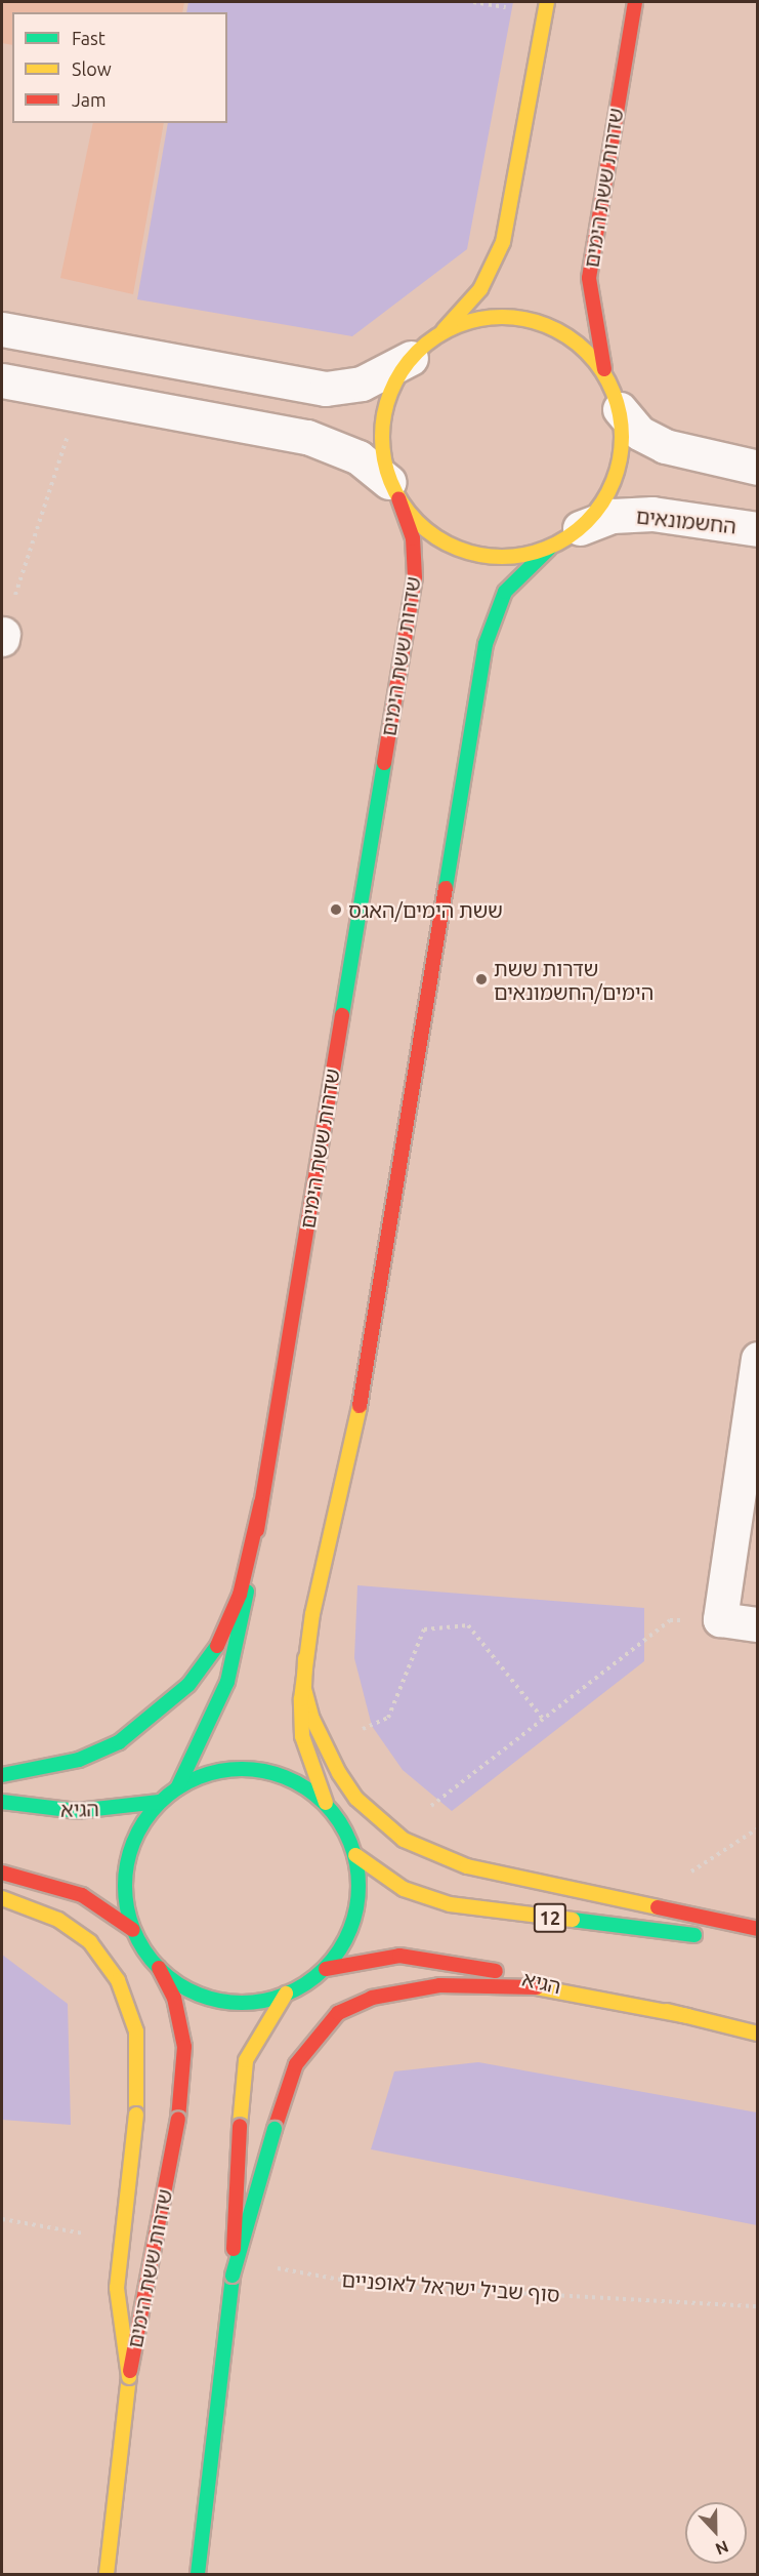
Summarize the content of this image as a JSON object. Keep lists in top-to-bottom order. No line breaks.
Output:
{"streets":{"main road":["שדרות ששת הימים","הגיא","12"],"street":["החשמונאים"],"path":["סוף שביל ישראל לאופניים"]},"crossings":[["שדרות ששת הימים","12"],["הגיא","12"]],"places":["ששת הימים/האגס","שדרות ששת הימים/החשמונאים"],"legend":["Fast","Slow","Jam"],"north":"bottom"}
